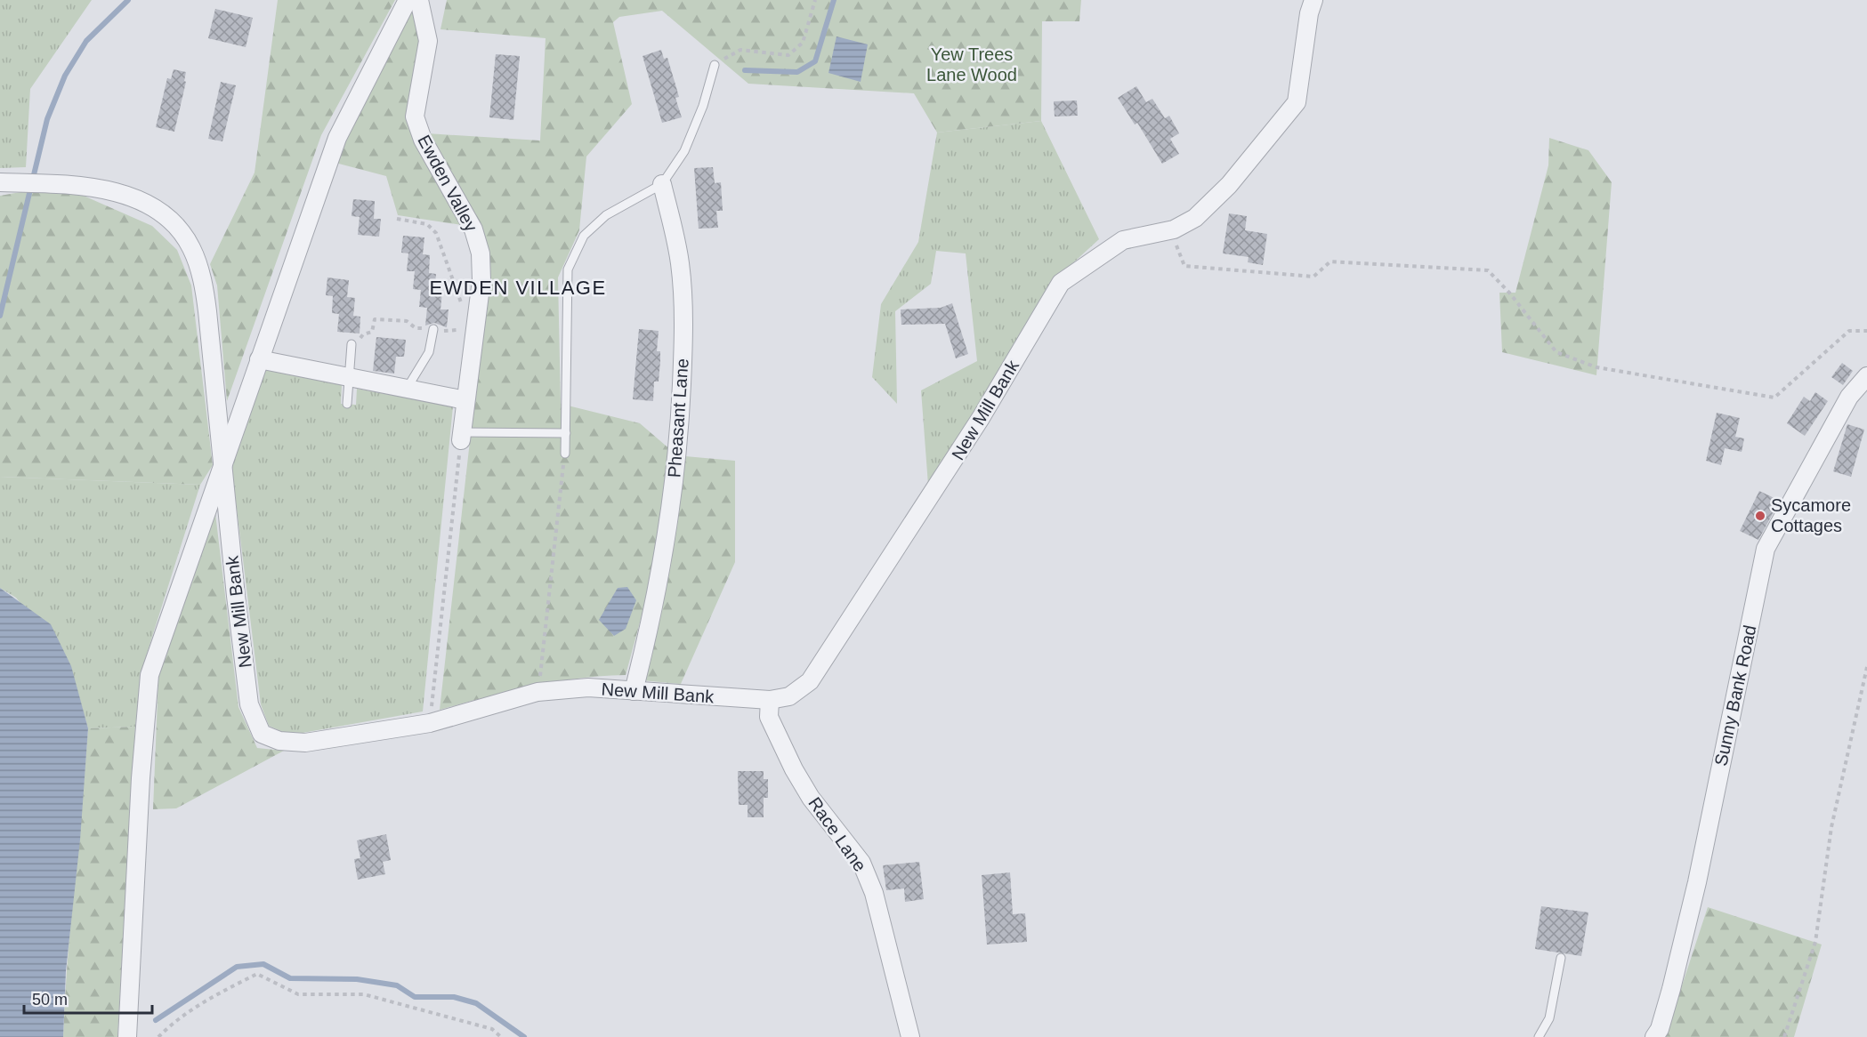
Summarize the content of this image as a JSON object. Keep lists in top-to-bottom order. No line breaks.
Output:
{"streets":{"street":["Ewden Valley","New Mill Bank","Pheasant Lane","Sunny Bank Road","Race Lane"]},"crossings":[["New Mill Bank","Pheasant Lane"],["New Mill Bank","Race Lane"]],"districts":["EWDEN VILLAGE"],"parks":["Yew Trees Lane Wood"],"places":["Sycamore Cottages"],"scale_bar":"50 m"}
